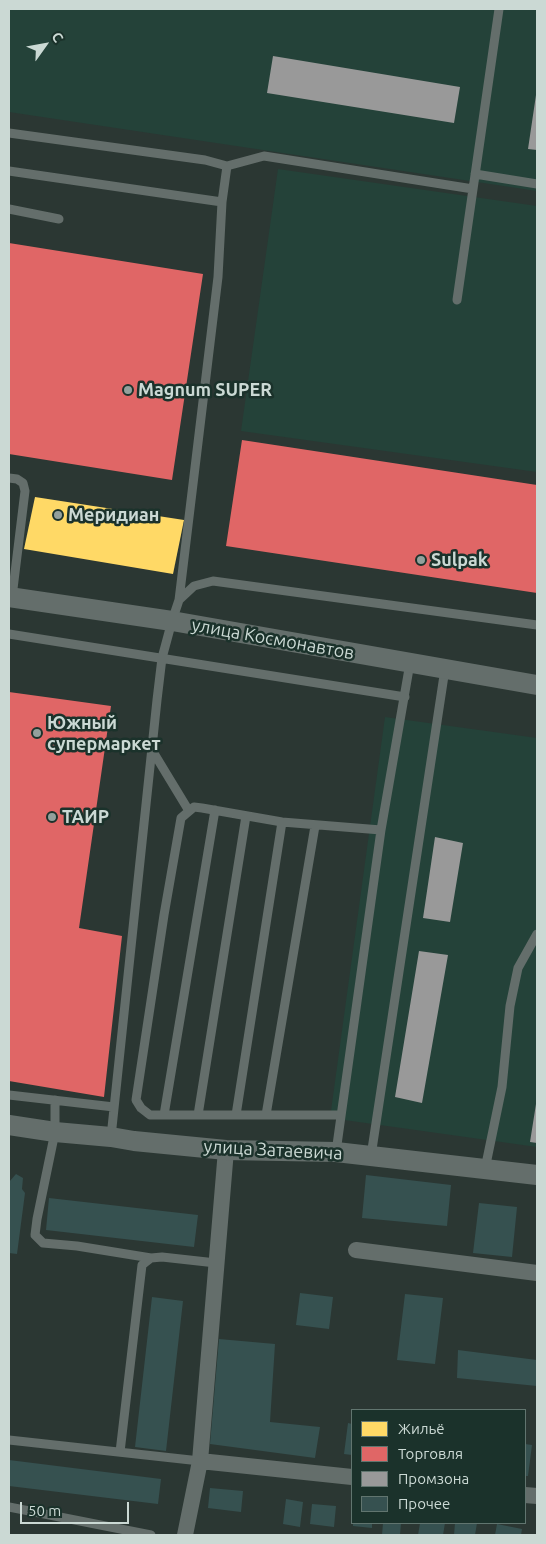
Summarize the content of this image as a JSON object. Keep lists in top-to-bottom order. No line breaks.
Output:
{"streets":{"street":["улица Космонавтов","улица Затаевича"]},"places":["Magnum SUPER","Меридиан","Sulpak","Южный супермаркет","ТАИР"],"legend":["Жильё","Торговля","Промзона","Прочее"],"scale_bar":"50 m","north":"top right"}
